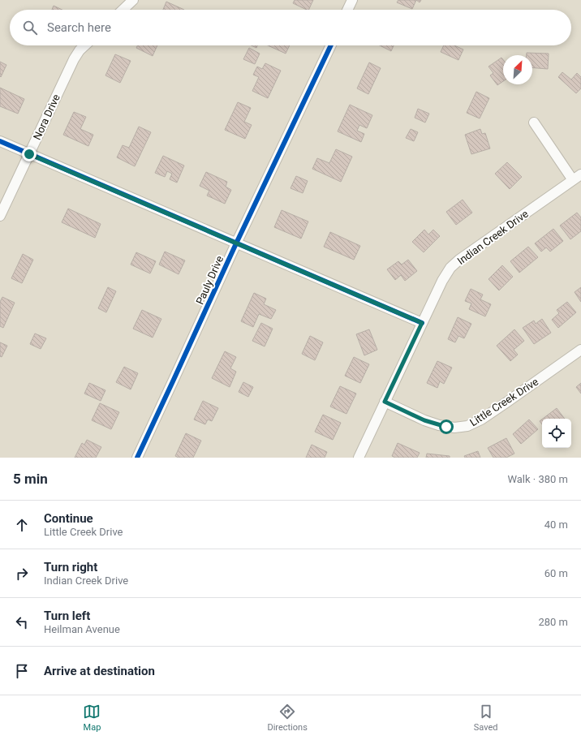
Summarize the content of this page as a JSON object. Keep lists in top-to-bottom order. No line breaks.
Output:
{"streets":{"street":["Nora Drive","Indian Creek Drive","Pauly Drive","Little Creek Drive"]},"crossings":[["Indian Creek Drive","Little Creek Drive"]],"north":"top right","page":{"search":"Search here","heading":["5 min","Walk · 380 m"],"list":[["Continue","Little Creek Drive","40 m"],["Turn right","Indian Creek Drive","60 m"],["Turn left","Heilman Avenue","280 m"],"Arrive at destination"],"nav":["Map","Directions","Saved"]}}
